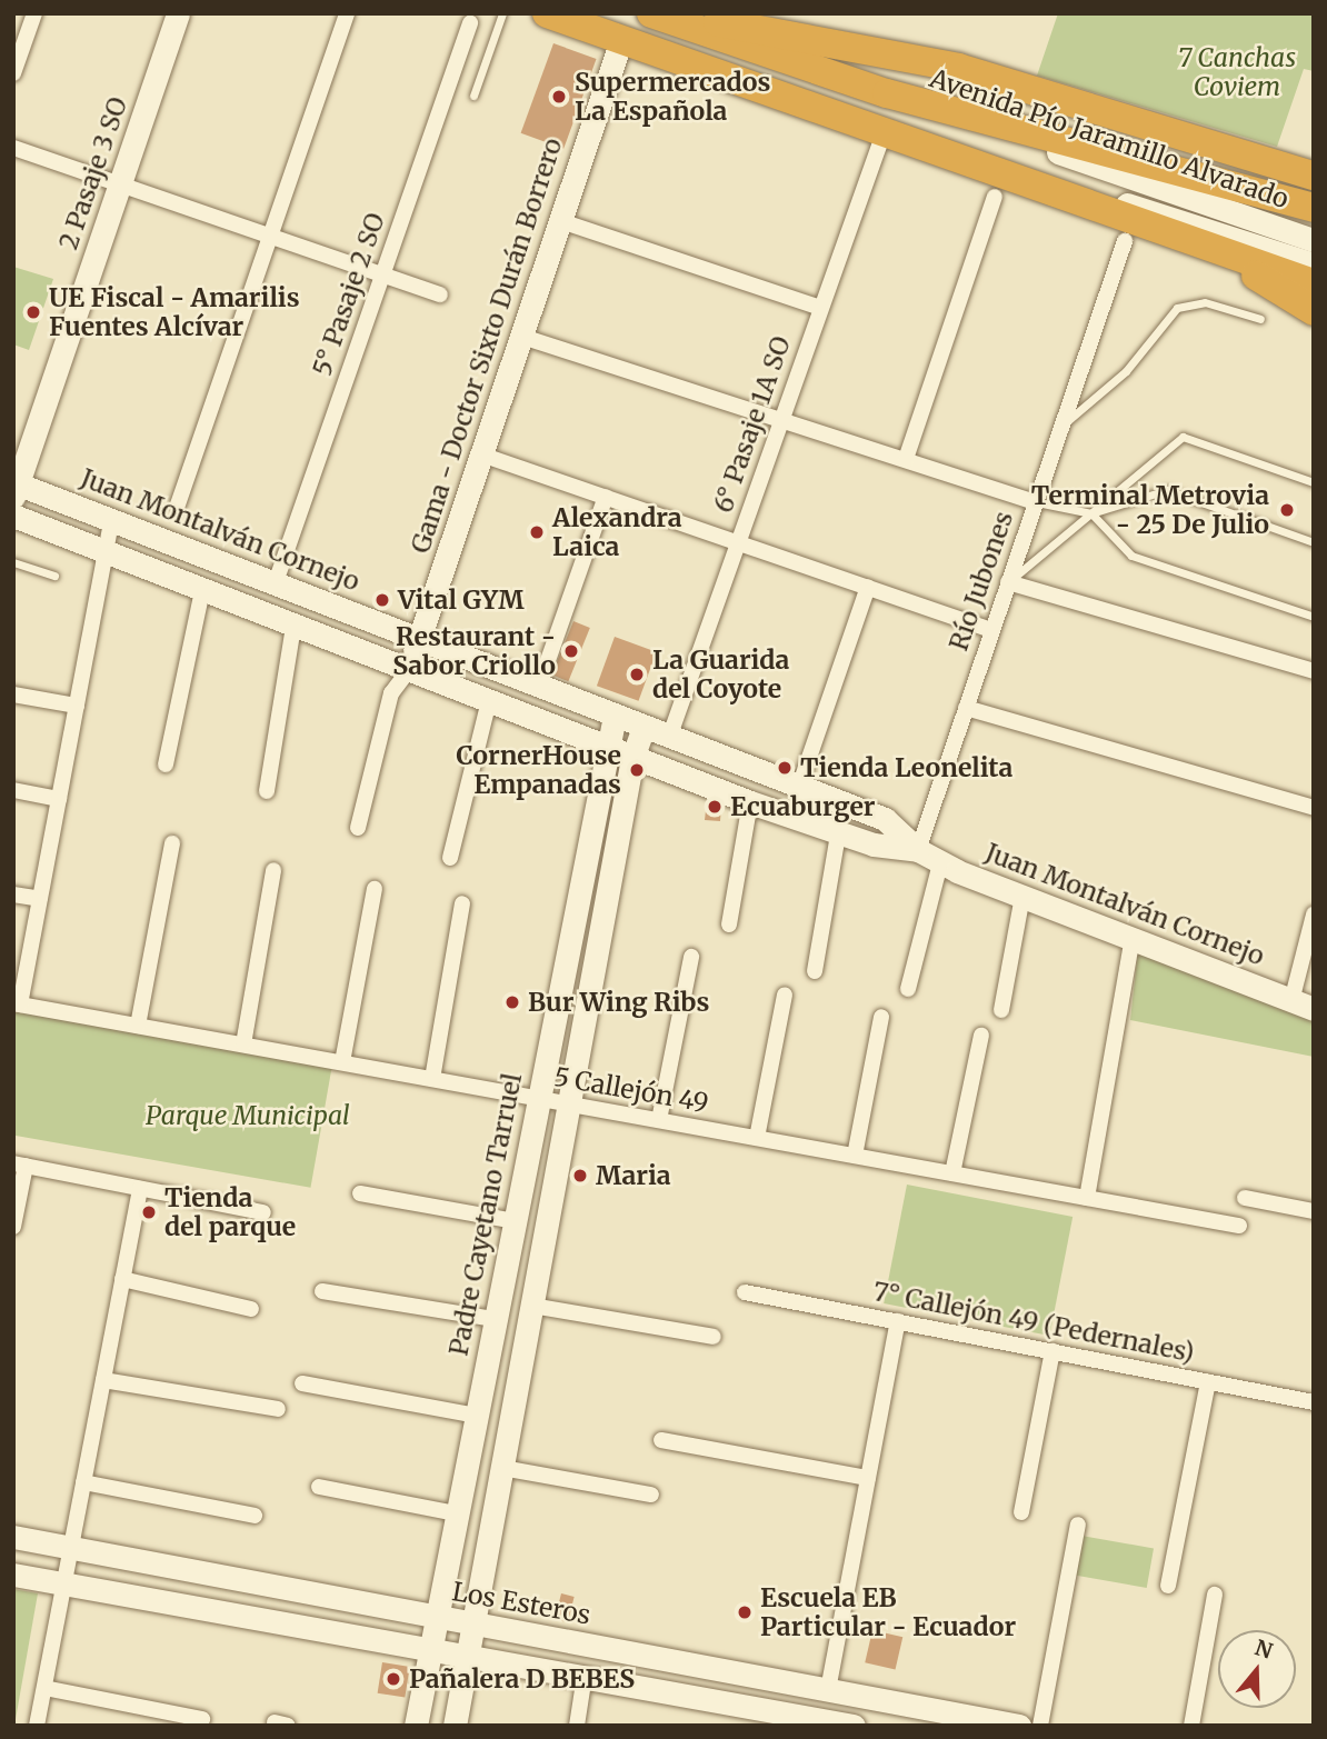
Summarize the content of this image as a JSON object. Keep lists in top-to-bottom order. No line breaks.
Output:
{"streets":{"street":["Avenida Pío Jaramillo Alvarado","2 Pasaje 3 SO","5° Pasaje 2 SO","Gama - Doctor Sixto Durán Borrero","6° Pasaje 1A SO","Juan Montalván Cornejo","Río Jubones","5 Callejón 49","Padre Cayetano Tarruel","7° Callejón 49 (Pedernales)","Los Esteros"]},"crossings":[["2 Pasaje 3 SO","Juan Montalván Cornejo"],["5° Pasaje 2 SO","Juan Montalván Cornejo"],["Gama - Doctor Sixto Durán Borrero","Juan Montalván Cornejo"],["6° Pasaje 1A SO","Juan Montalván Cornejo"],["Juan Montalván Cornejo","Río Jubones"],["Juan Montalván Cornejo","Padre Cayetano Tarruel"],["5 Callejón 49","Padre Cayetano Tarruel"],["Padre Cayetano Tarruel","Los Esteros"]],"parks":["7 Canchas Coviem","Parque Municipal"],"places":["Supermercados La Española","UE Fiscal - Amarilis Fuentes Alcívar","Terminal Metrovia - 25 De Julio","Alexandra Laica","Vital GYM","Restaurant - Sabor Criollo","La Guarida del Coyote","Tienda Leonelita","CornerHouse Empanadas","Ecuaburger","Bur Wing Ribs","Maria","Tienda del parque","Escuela EB Particular - Ecuador","Pañalera D BEBES"],"north":"top"}
